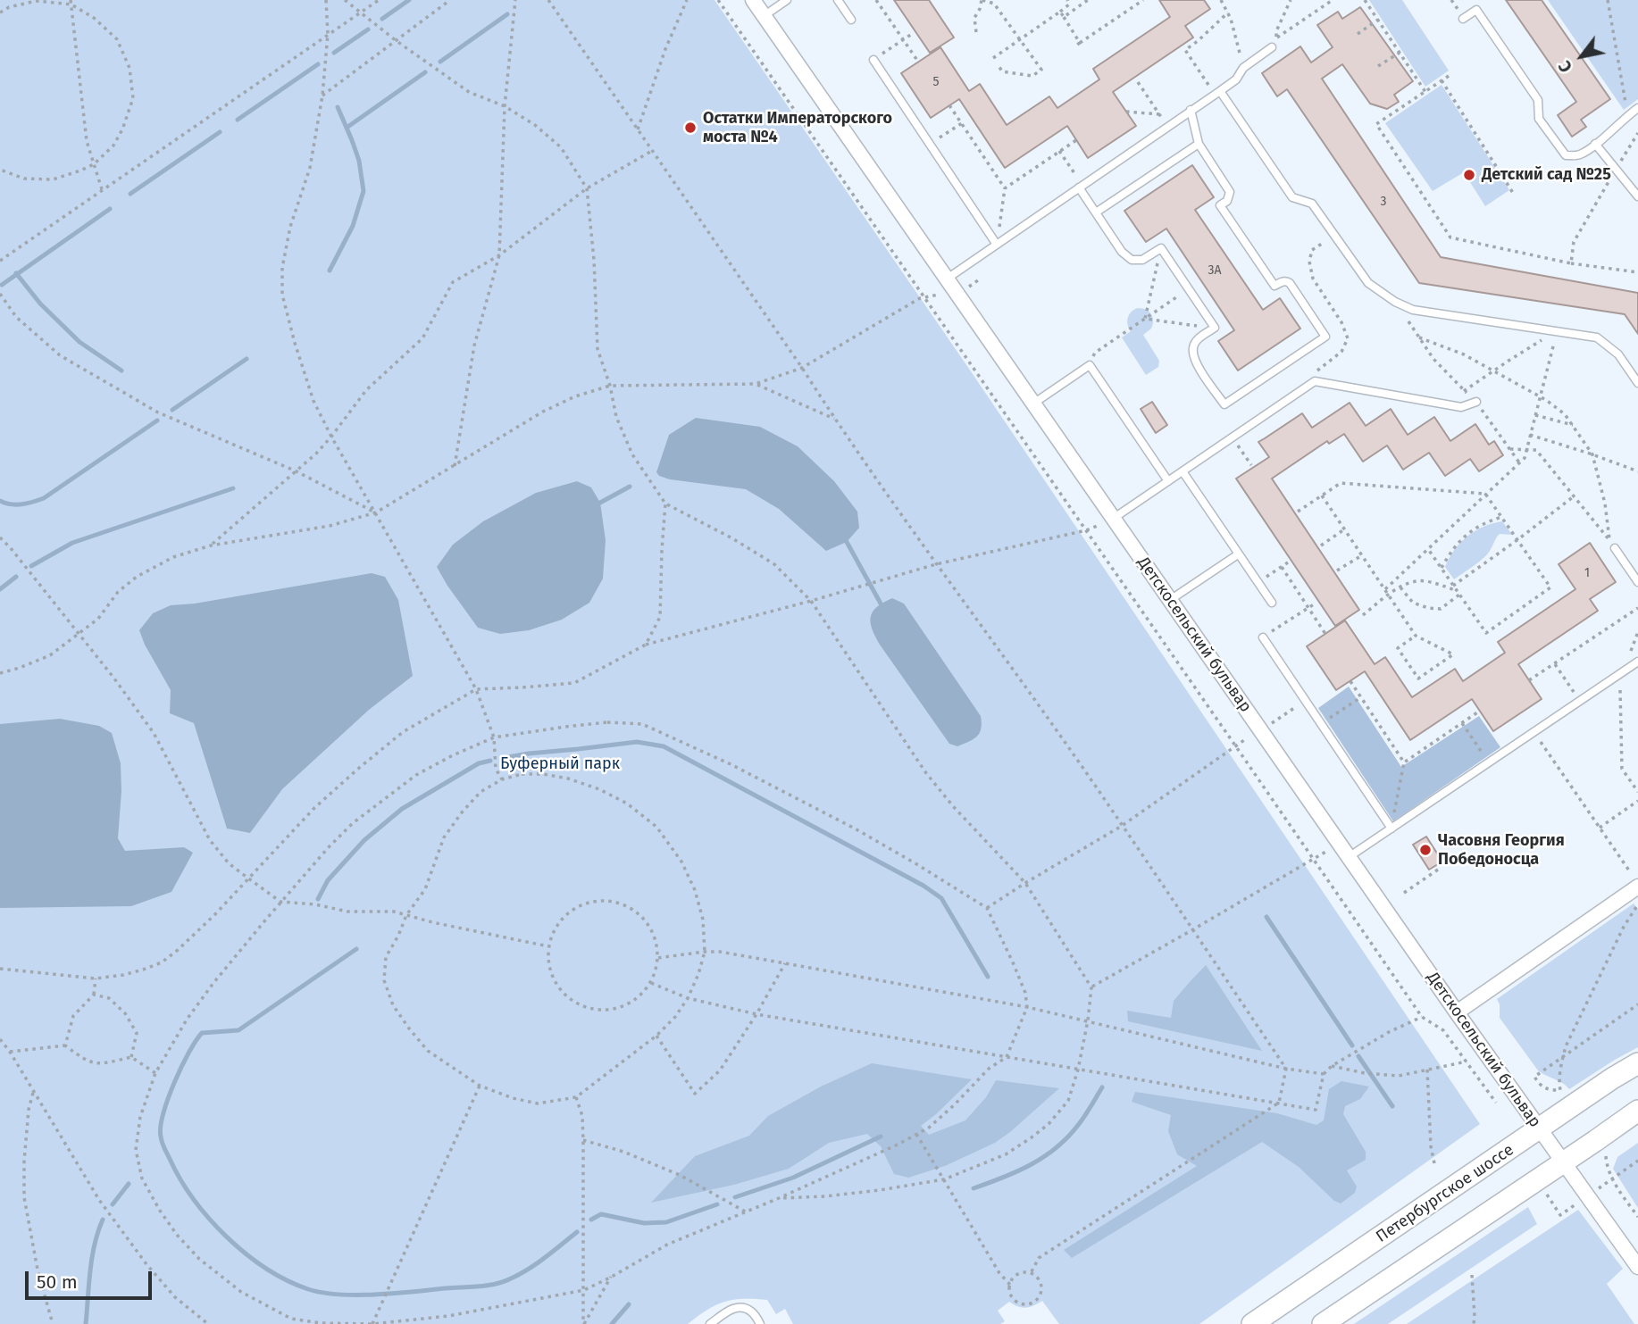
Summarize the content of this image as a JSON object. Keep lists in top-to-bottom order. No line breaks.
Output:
{"streets":{"main road":["Петербургское шоссе"],"street":["Детскосельский бульвар"]},"crossings":[["Детскосельский бульвар","Петербургское шоссе"]],"parks":["Буферный парк"],"places":["Остатки Императорского моста №4","Детский сад №25","Часовня Георгия Победоносца"],"house_numbers":["5","3","3А","1"],"scale_bar":"50 m","north":"bottom left"}
